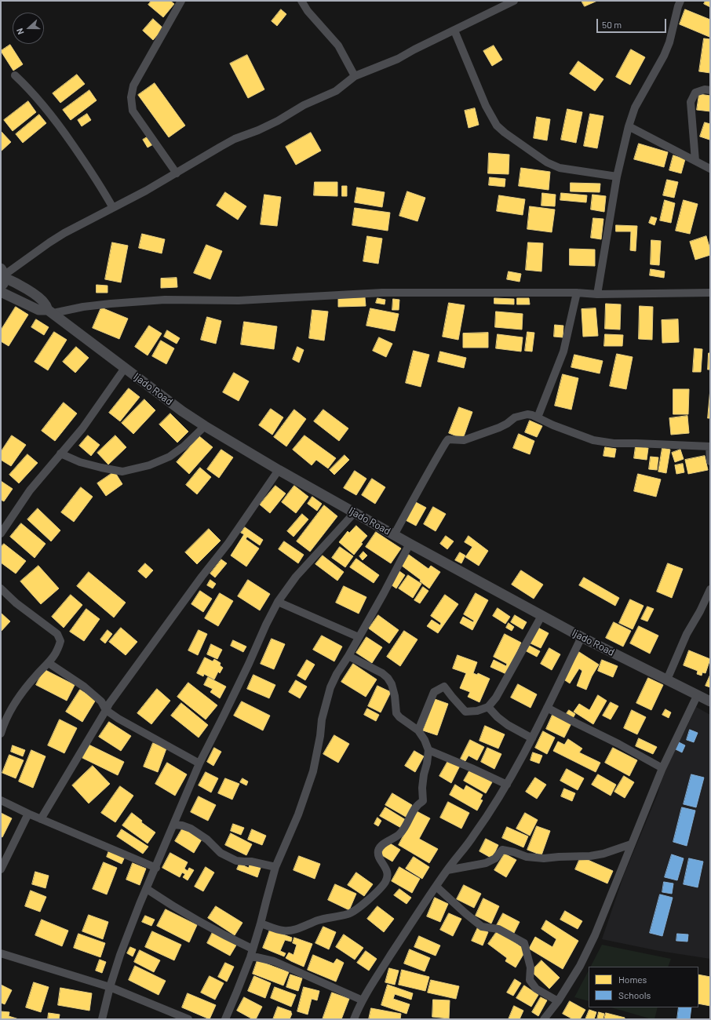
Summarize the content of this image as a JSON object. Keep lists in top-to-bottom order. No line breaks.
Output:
{"streets":{"street":["Ijado Road"]},"legend":["Homes","Schools"],"scale_bar":"50 m","north":"left"}
